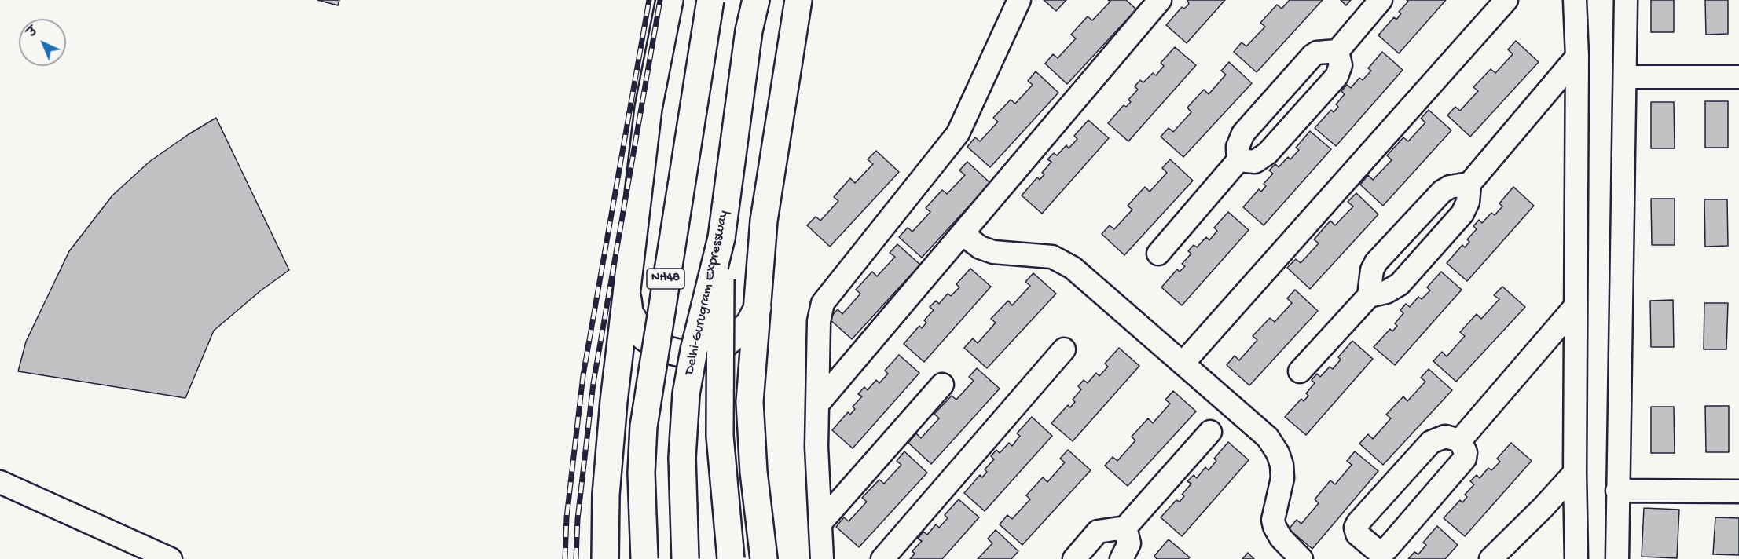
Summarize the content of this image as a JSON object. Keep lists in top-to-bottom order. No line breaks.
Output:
{"streets":{"main road":["NH48","Delhi-Gurugram Expressway"]},"north":"top left"}
